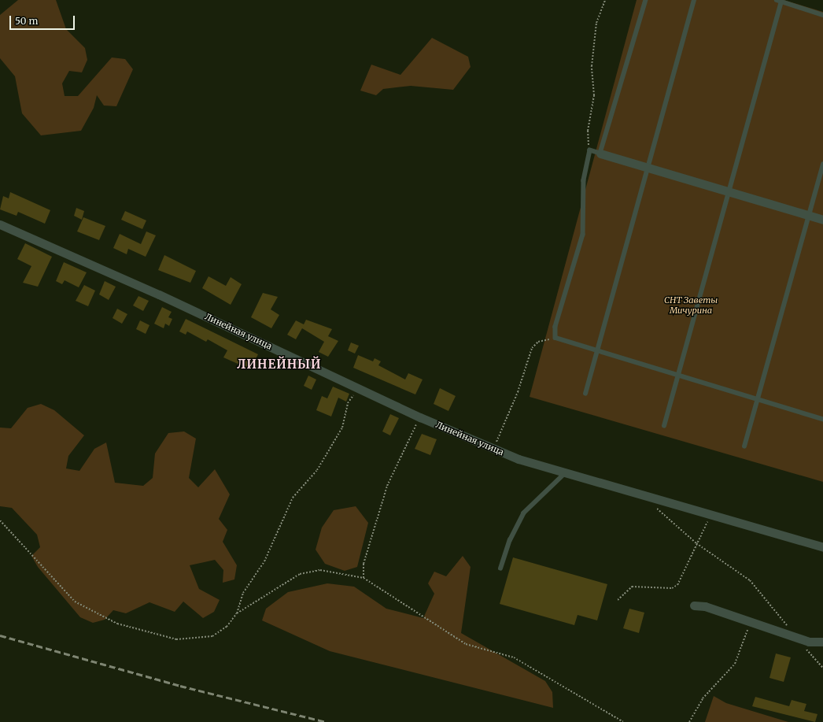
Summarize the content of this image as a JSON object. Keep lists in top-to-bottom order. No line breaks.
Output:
{"streets":{"street":["Линейная улица"]},"districts":["ЛИНЕЙНЫЙ"],"parks":["СНТ Заветы Мичурина"],"scale_bar":"50 m"}
